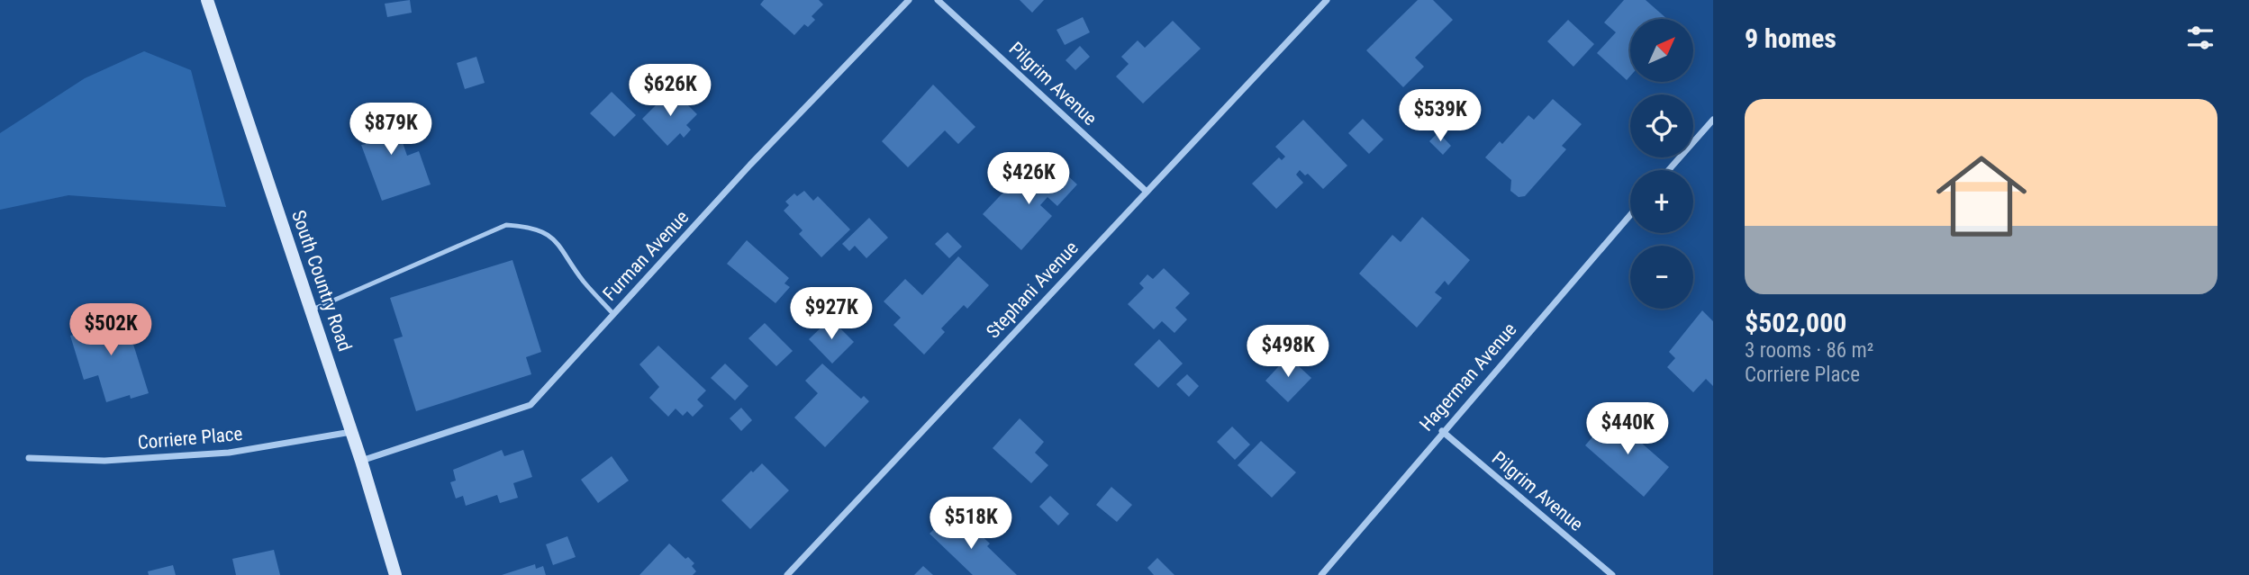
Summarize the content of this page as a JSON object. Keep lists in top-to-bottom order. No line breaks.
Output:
{"streets":{"main road":["South Country Road"],"street":["Pilgrim Avenue","Furman Avenue","Stephani Avenue","Hagerman Avenue","Corriere Place"]},"crossings":[["Pilgrim Avenue","Stephani Avenue"],["Pilgrim Avenue","Hagerman Avenue"],["Furman Avenue","South Country Road"],["South Country Road","Corriere Place"]],"north":"top right","page":{"heading":"9 homes","map_buttons":["+","−"],"price":["$626K","$539K","$879K","$426K","$927K","$502K","$498K","$440K","$518K"],"list":[{"name":"$502,000","note":"3 rooms · 86 m² · Corriere Place"}]}}
